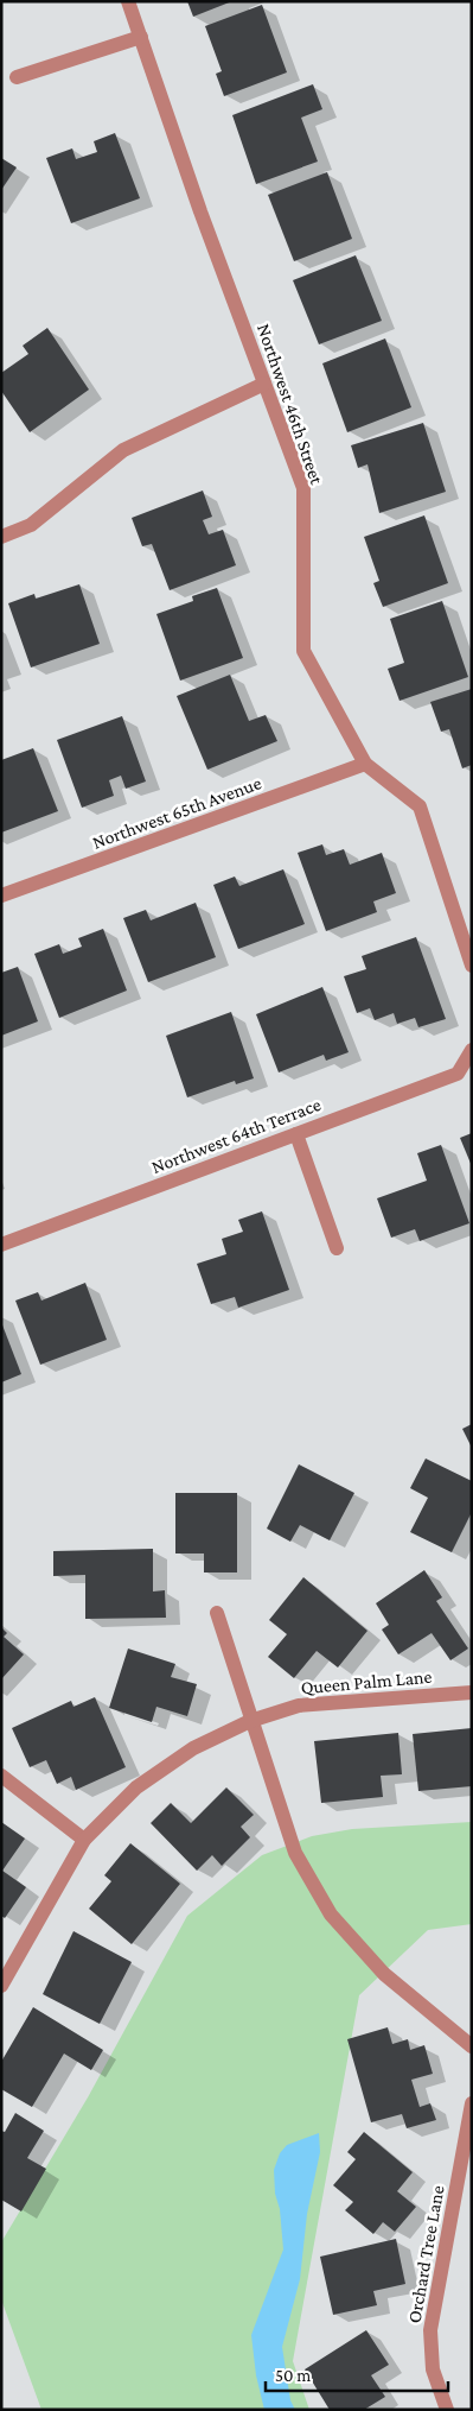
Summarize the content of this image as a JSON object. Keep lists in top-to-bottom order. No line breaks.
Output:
{"streets":{"street":["Northwest 46th Street","Northwest 65th Avenue","Northwest 64th Terrace","Queen Palm Lane","Orchard Tree Lane"]},"crossings":[["Northwest 46th Street","Northwest 65th Avenue"]],"scale_bar":"50 m"}
